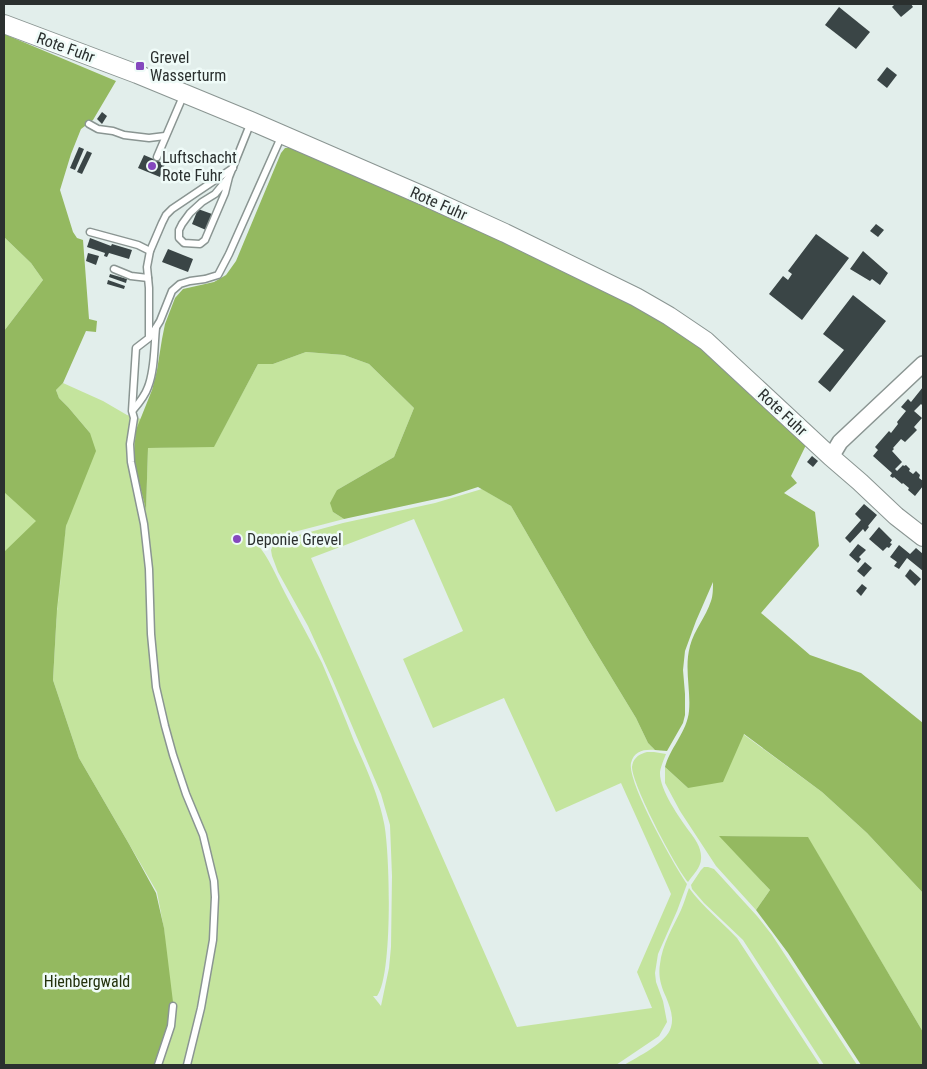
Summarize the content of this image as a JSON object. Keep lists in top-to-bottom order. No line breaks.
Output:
{"streets":{"main road":["Rote Fuhr"]},"parks":["Hienbergwald"],"places":{"transit":["Grevel Wasserturm"],"other":["Luftschacht Rote Fuhr","Deponie Grevel"]}}
